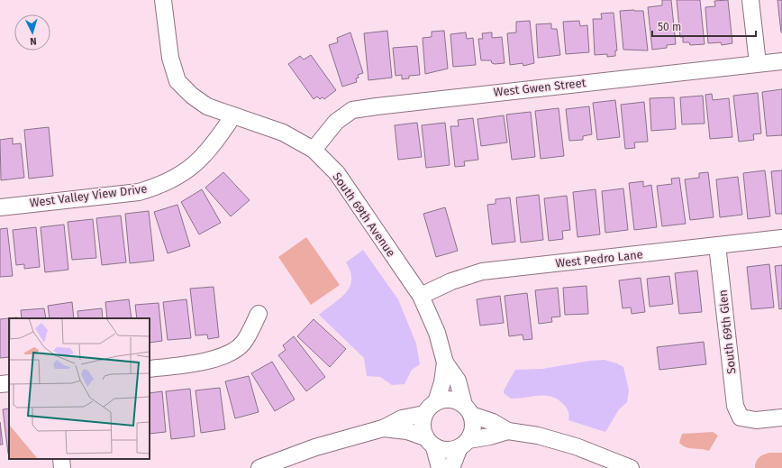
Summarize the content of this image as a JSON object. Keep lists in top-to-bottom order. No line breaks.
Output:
{"streets":{"street":["West Gwen Street","West Valley View Drive","South 69th Avenue","West Pedro Lane","South 69th Glen"]},"crossings":[["West Gwen Street","South 69th Avenue"],["West Valley View Drive","South 69th Avenue"],["South 69th Avenue","West Pedro Lane"],["West Pedro Lane","South 69th Glen"]],"scale_bar":"50 m","north":"bottom"}
